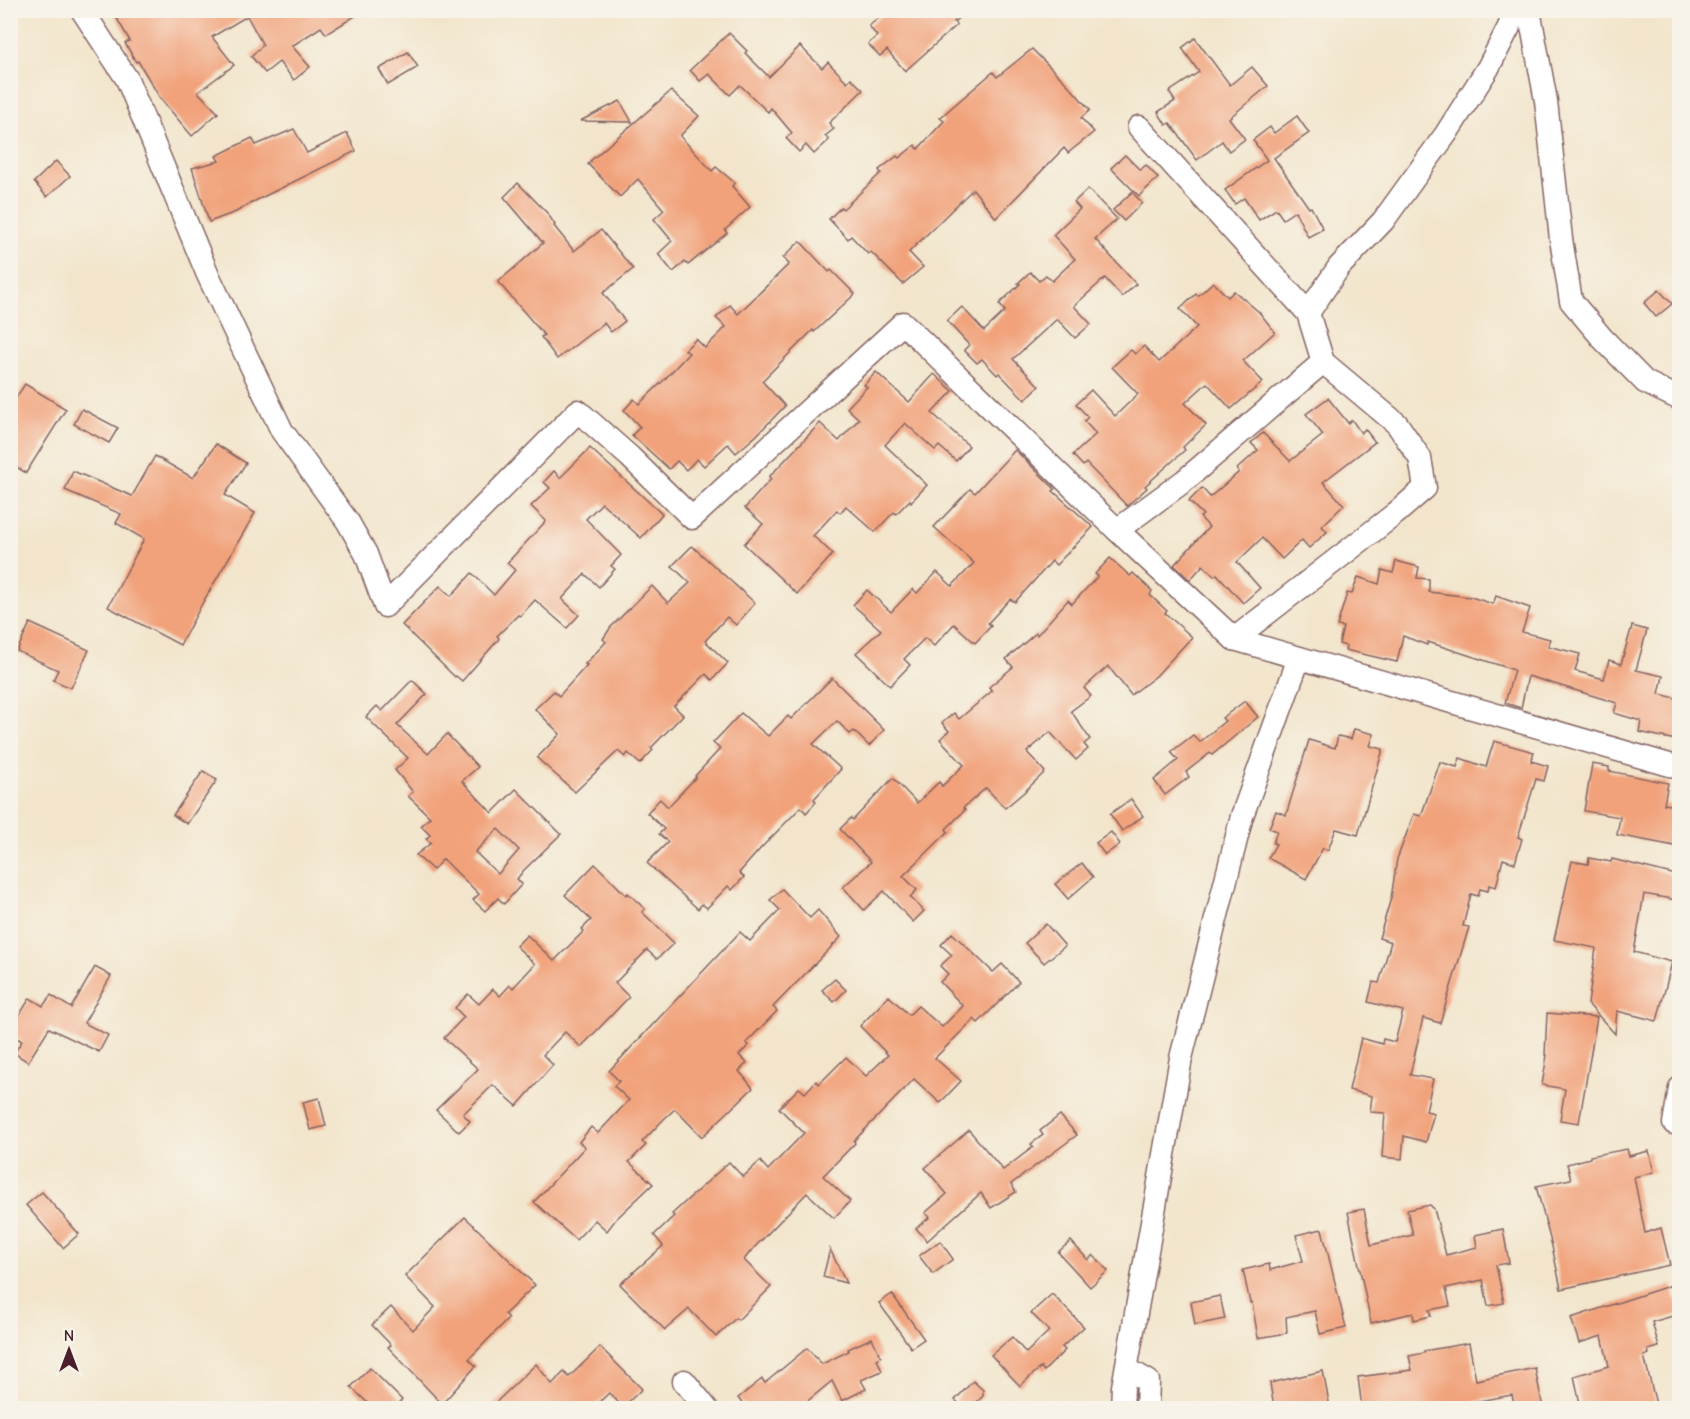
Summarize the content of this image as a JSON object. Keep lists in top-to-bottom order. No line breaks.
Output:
{"north":"top"}
